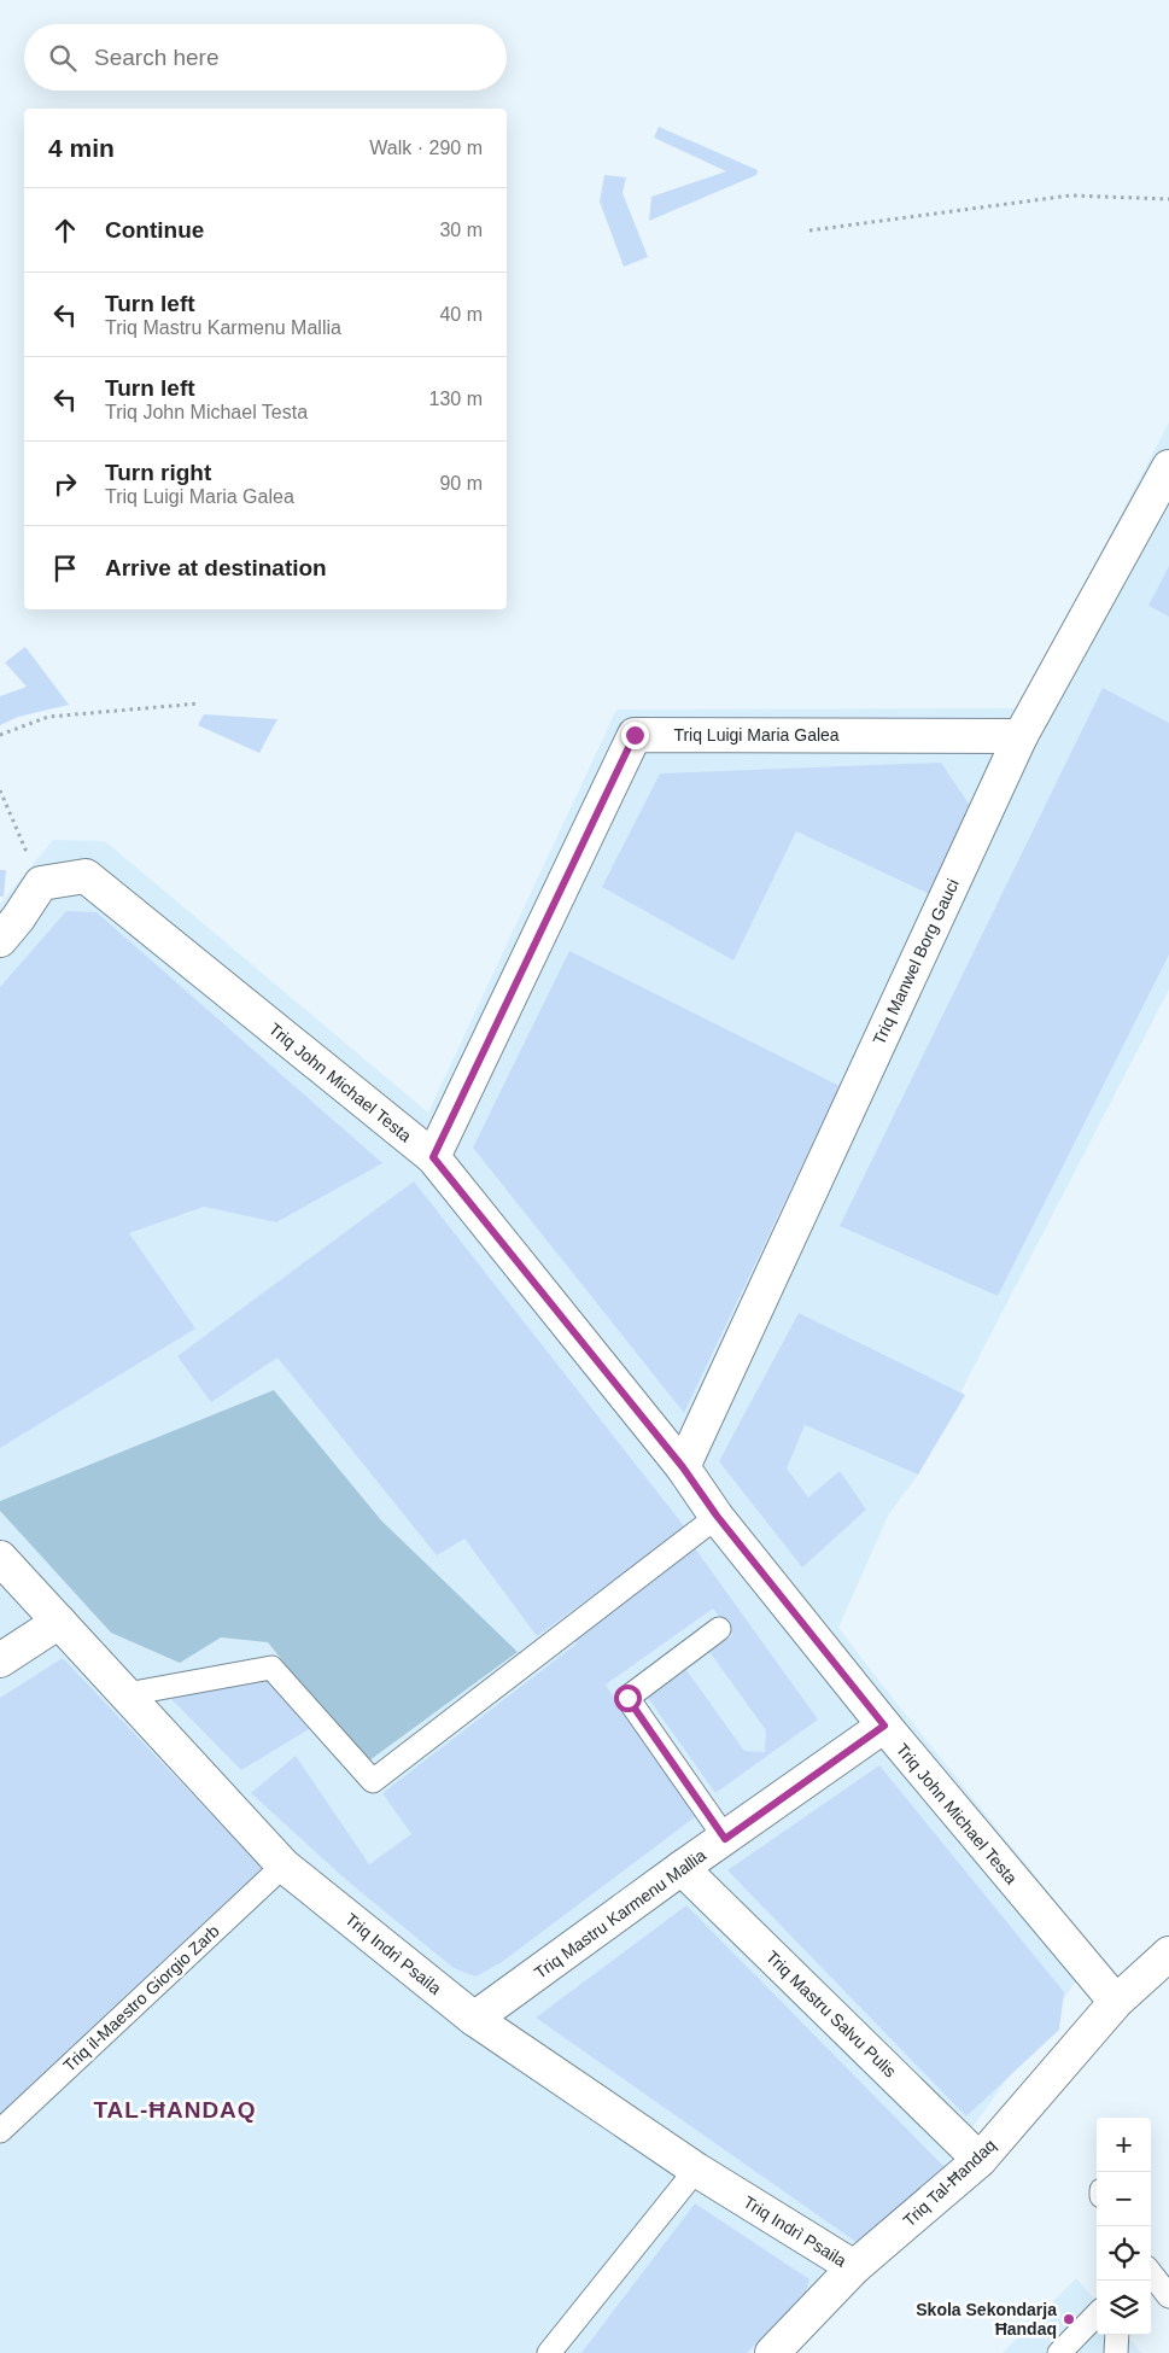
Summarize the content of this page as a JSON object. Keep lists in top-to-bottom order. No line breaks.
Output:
{"streets":{"street":["Triq Luigi Maria Galea","Triq Manwel Borg Gauci","Triq John Michael Testa","Triq Mastru Karmenu Mallia","Triq Indrì Psaila","Triq Mastru Salvu Pulis","Triq Tal-Ħandaq"],"lane":["Triq il-Maestro Giorgio Zarb"]},"crossings":[["Triq Luigi Maria Galea","Triq Manwel Borg Gauci"],["Triq Luigi Maria Galea","Triq John Michael Testa"],["Triq Manwel Borg Gauci","Triq John Michael Testa"],["Triq John Michael Testa","Triq Mastru Karmenu Mallia"],["Triq John Michael Testa","Triq Tal-Ħandaq"],["Triq Mastru Karmenu Mallia","Triq Indrì Psaila"],["Triq Mastru Karmenu Mallia","Triq Mastru Salvu Pulis"],["Triq Indrì Psaila","Triq il-Maestro Giorgio Zarb"],["Triq Indrì Psaila","Triq Tal-Ħandaq"],["Triq Mastru Salvu Pulis","Triq Tal-Ħandaq"]],"districts":["TAL-ĦANDAQ"],"places":["Skola Sekondarja Ħandaq"],"page":{"search":"Search here","heading":["4 min","Walk · 290 m"],"list":[["Continue","30 m"],["Turn left","Triq Mastru Karmenu Mallia","40 m"],["Turn left","Triq John Michael Testa","130 m"],["Turn right","Triq Luigi Maria Galea","90 m"],"Arrive at destination"],"map_buttons":["+","−"]}}
